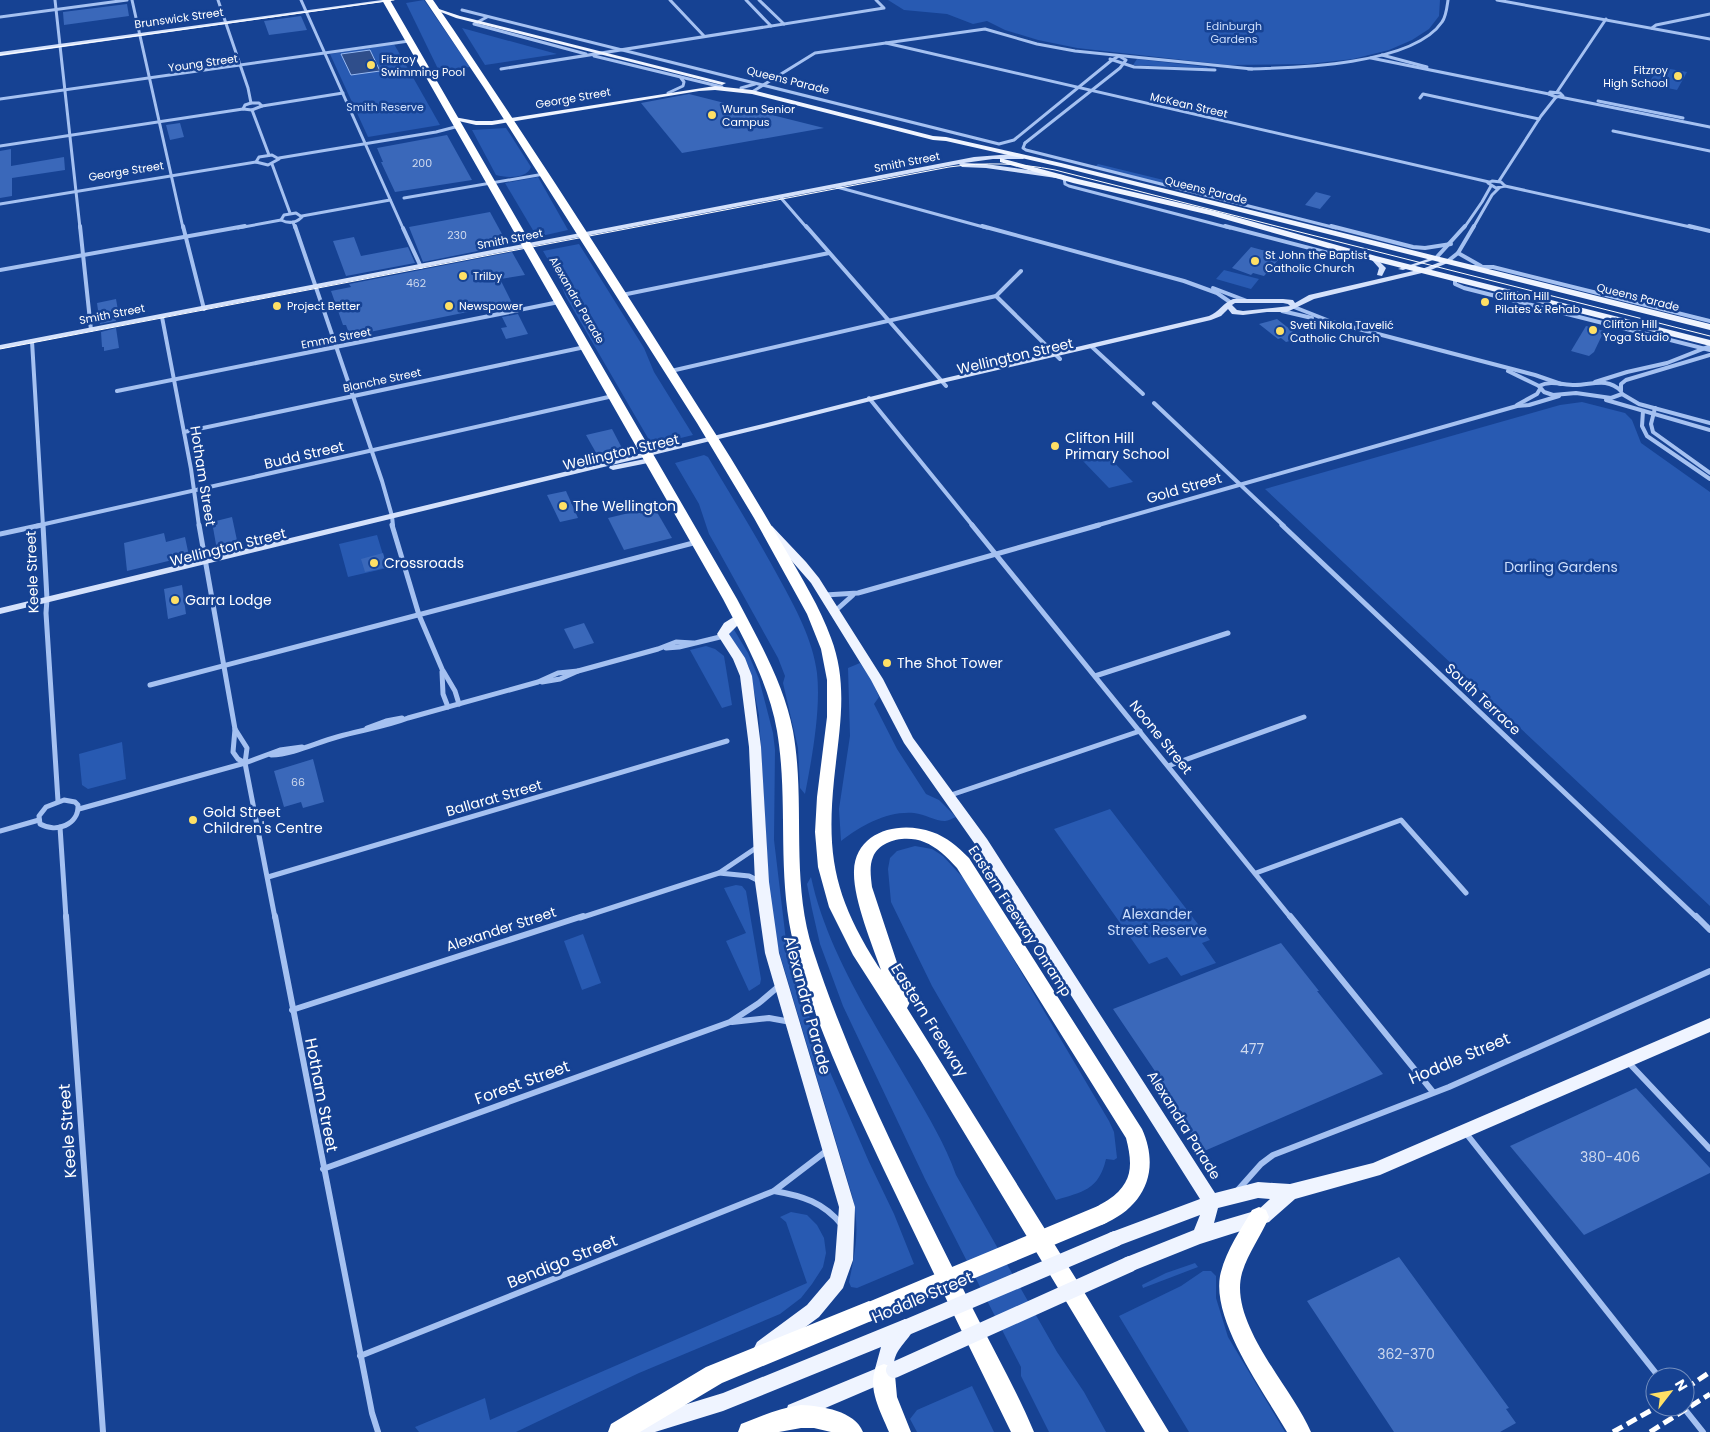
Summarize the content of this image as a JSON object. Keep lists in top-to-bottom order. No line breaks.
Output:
{"streets":{"highway":["Brunswick Street","Alexandra Parade","Eastern Freeway Onramp","Eastern Freeway","Hoddle Street"],"main road":["Queens Parade","George Street"],"street":["Young Street","McKean Street","Smith Street","Emma Street","Wellington Street","Blanche Street","Budd Street","Hotham Street","Gold Street","Keele Street","South Terrace","Noone Street","Ballarat Street","Alexander Street","Forest Street","Bendigo Street"]},"crossings":[["Brunswick Street","Alexandra Parade"],["Young Street","Alexandra Parade"],["Queens Parade","George Street"],["Queens Parade","Smith Street"],["Queens Parade","Alexandra Parade"],["George Street","Alexandra Parade"],["Smith Street","Alexandra Parade"],["Smith Street","Hotham Street"],["Smith Street","Keele Street"],["Alexandra Parade","Emma Street"],["Alexandra Parade","Wellington Street"],["Alexandra Parade","Blanche Street"],["Alexandra Parade","Budd Street"],["Alexandra Parade","Gold Street"],["Alexandra Parade","Alexander Street"],["Alexandra Parade","Eastern Freeway"],["Alexandra Parade","Hoddle Street"],["Alexandra Parade","Forest Street"],["Alexandra Parade","Bendigo Street"],["Emma Street","Hotham Street"],["Wellington Street","Hotham Street"],["Wellington Street","Keele Street"],["Wellington Street","Noone Street"],["Blanche Street","Hotham Street"],["Budd Street","Hotham Street"],["Budd Street","Keele Street"],["Hotham Street","Ballarat Street"],["Hotham Street","Alexander Street"],["Hotham Street","Forest Street"],["Hotham Street","Bendigo Street"],["Gold Street","South Terrace"],["Gold Street","Noone Street"],["Noone Street","Hoddle Street"],["Eastern Freeway Onramp","Eastern Freeway"],["Eastern Freeway Onramp","Hoddle Street"]],"parks":["Edinburgh Gardens","Smith Reserve","Darling Gardens","Alexander Street Reserve"],"places":["Fitzroy Swimming Pool","Fitzroy High School","Wurun Senior Campus","St John the Baptist Catholic Church","Trilby","Clifton Hill Pilates & Rehab","Project Better","Newspower","Clifton Hill Yoga Studio","Sveti Nikola Tavelić Catholic Church","Clifton Hill Primary School","The Wellington","Crossroads","Garra Lodge","The Shot Tower","Gold Street Children's Centre"],"house_numbers":["200","230","462","66","477","380-406","362-370"],"north":"top right"}
